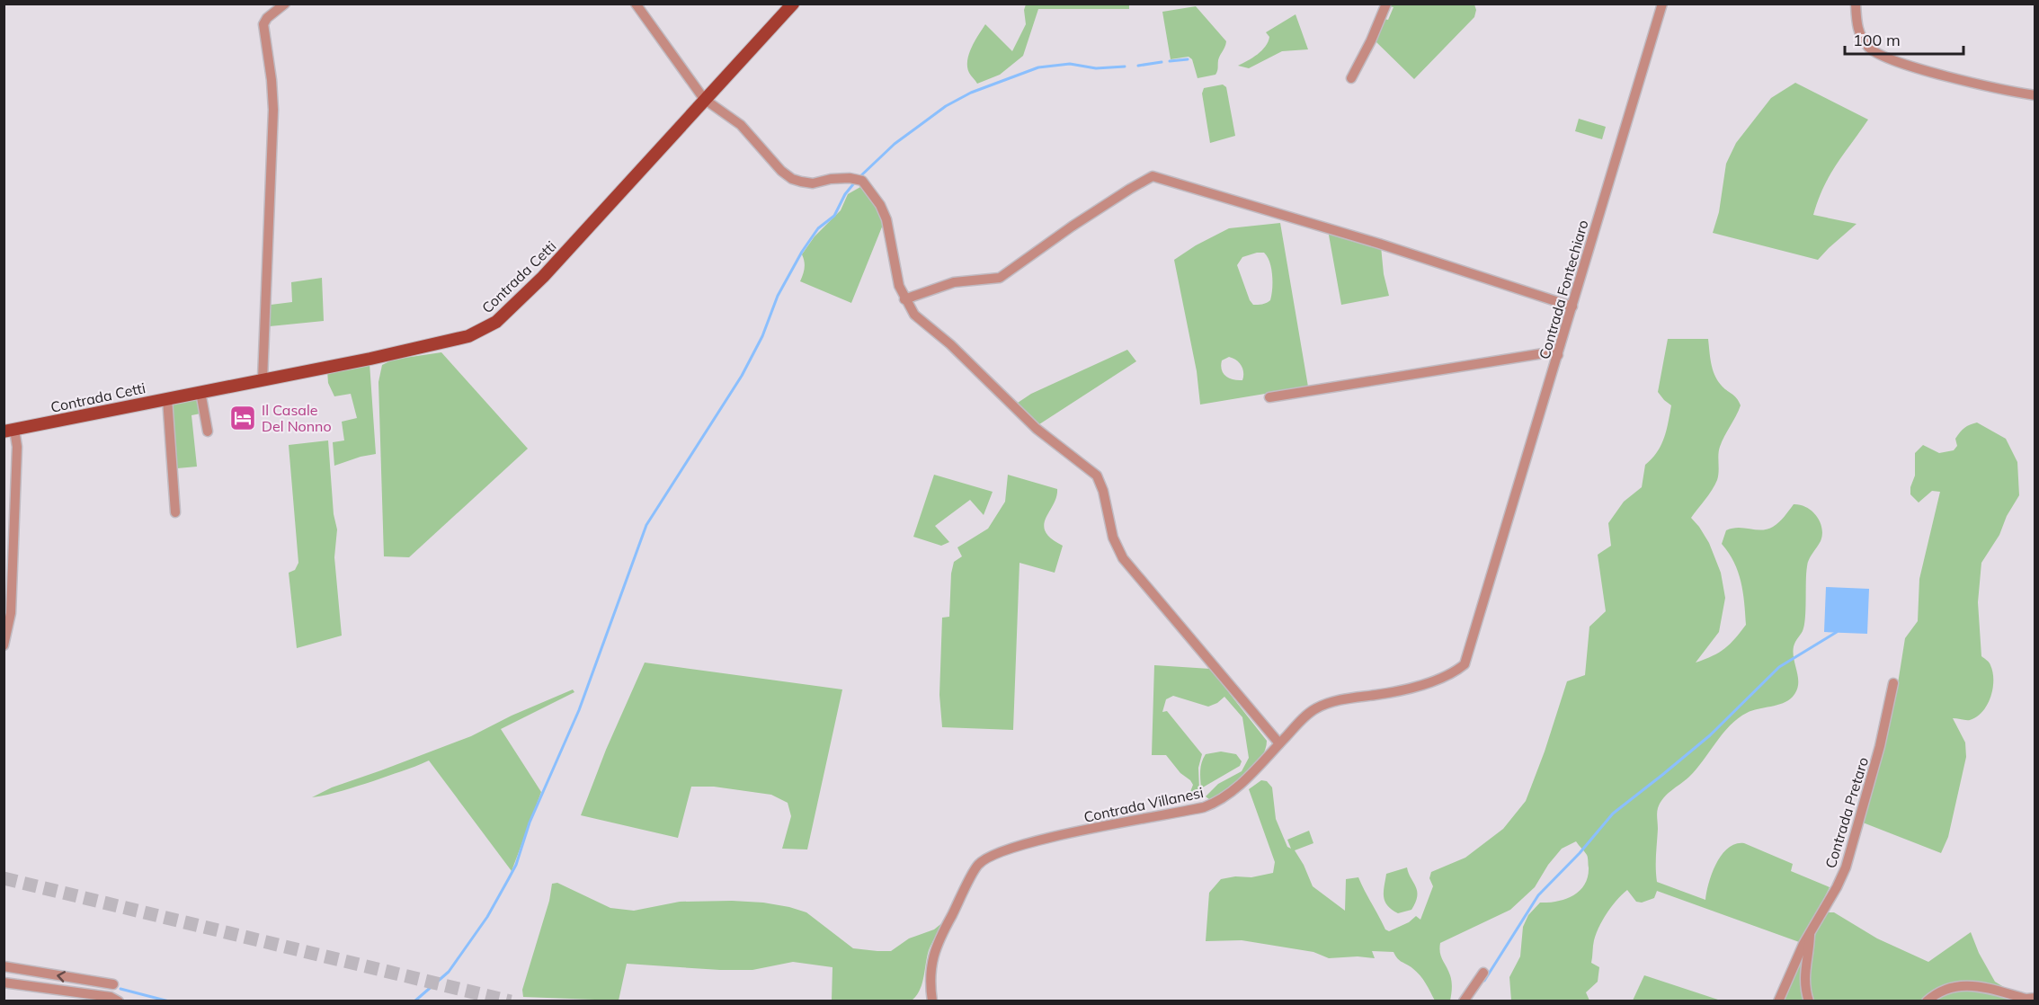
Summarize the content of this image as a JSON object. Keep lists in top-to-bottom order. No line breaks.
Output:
{"streets":{"main road":["Contrada Cetti"],"street":["Contrada Fontechiaro","Contrada Villanesi","Contrada Pretaro"]},"crossings":[["Contrada Fontechiaro","Contrada Villanesi"]],"places":{"hotel":["Il Casale Del Nonno"]},"scale_bar":"100 m"}
